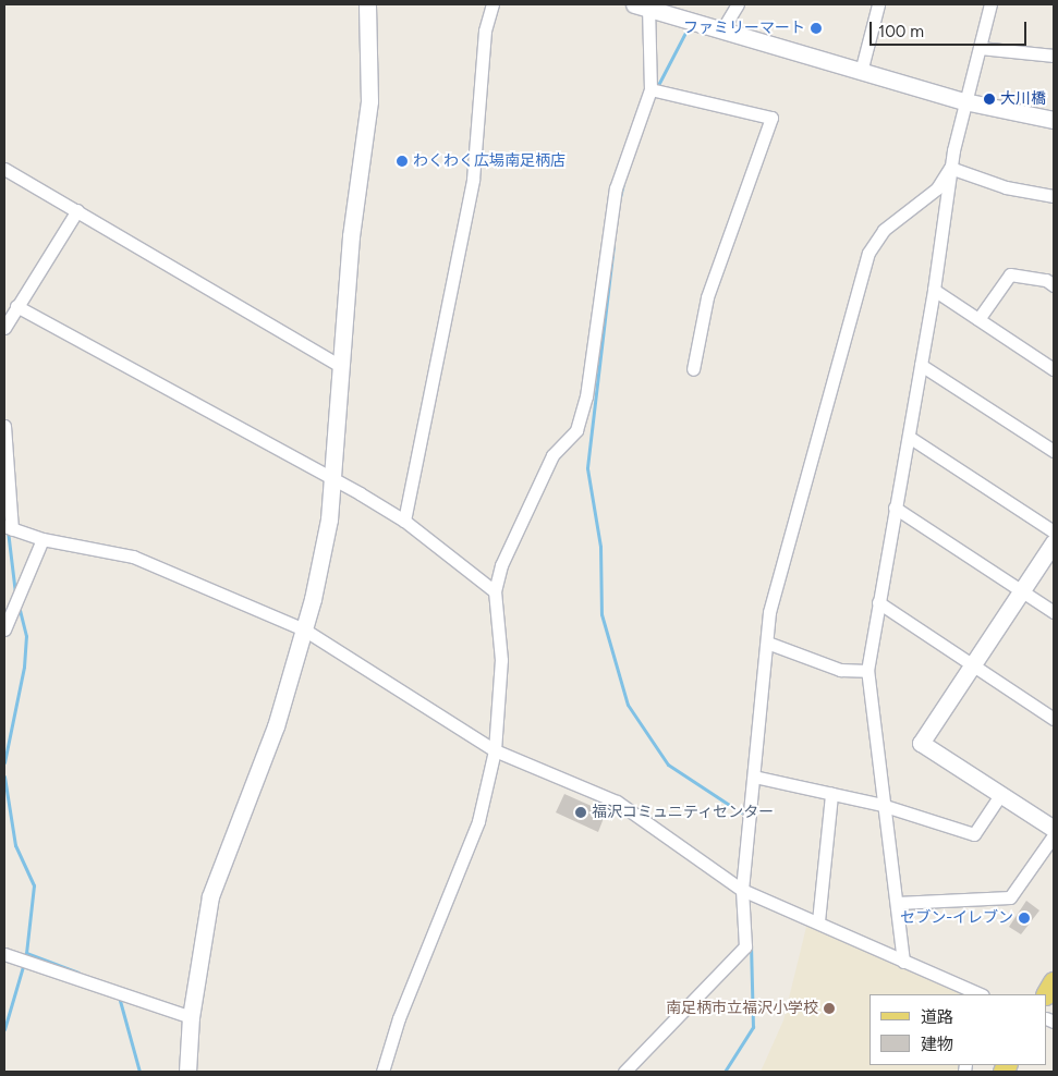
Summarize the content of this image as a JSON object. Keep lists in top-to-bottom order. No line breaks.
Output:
{"places":["ファミリーマート","大川橋","わくわく広場南足柄店","福沢コミュニティセンター","セブン-イレブン","南足柄市立福沢小学校"],"legend":["道路","建物"],"scale_bar":"100 m"}
